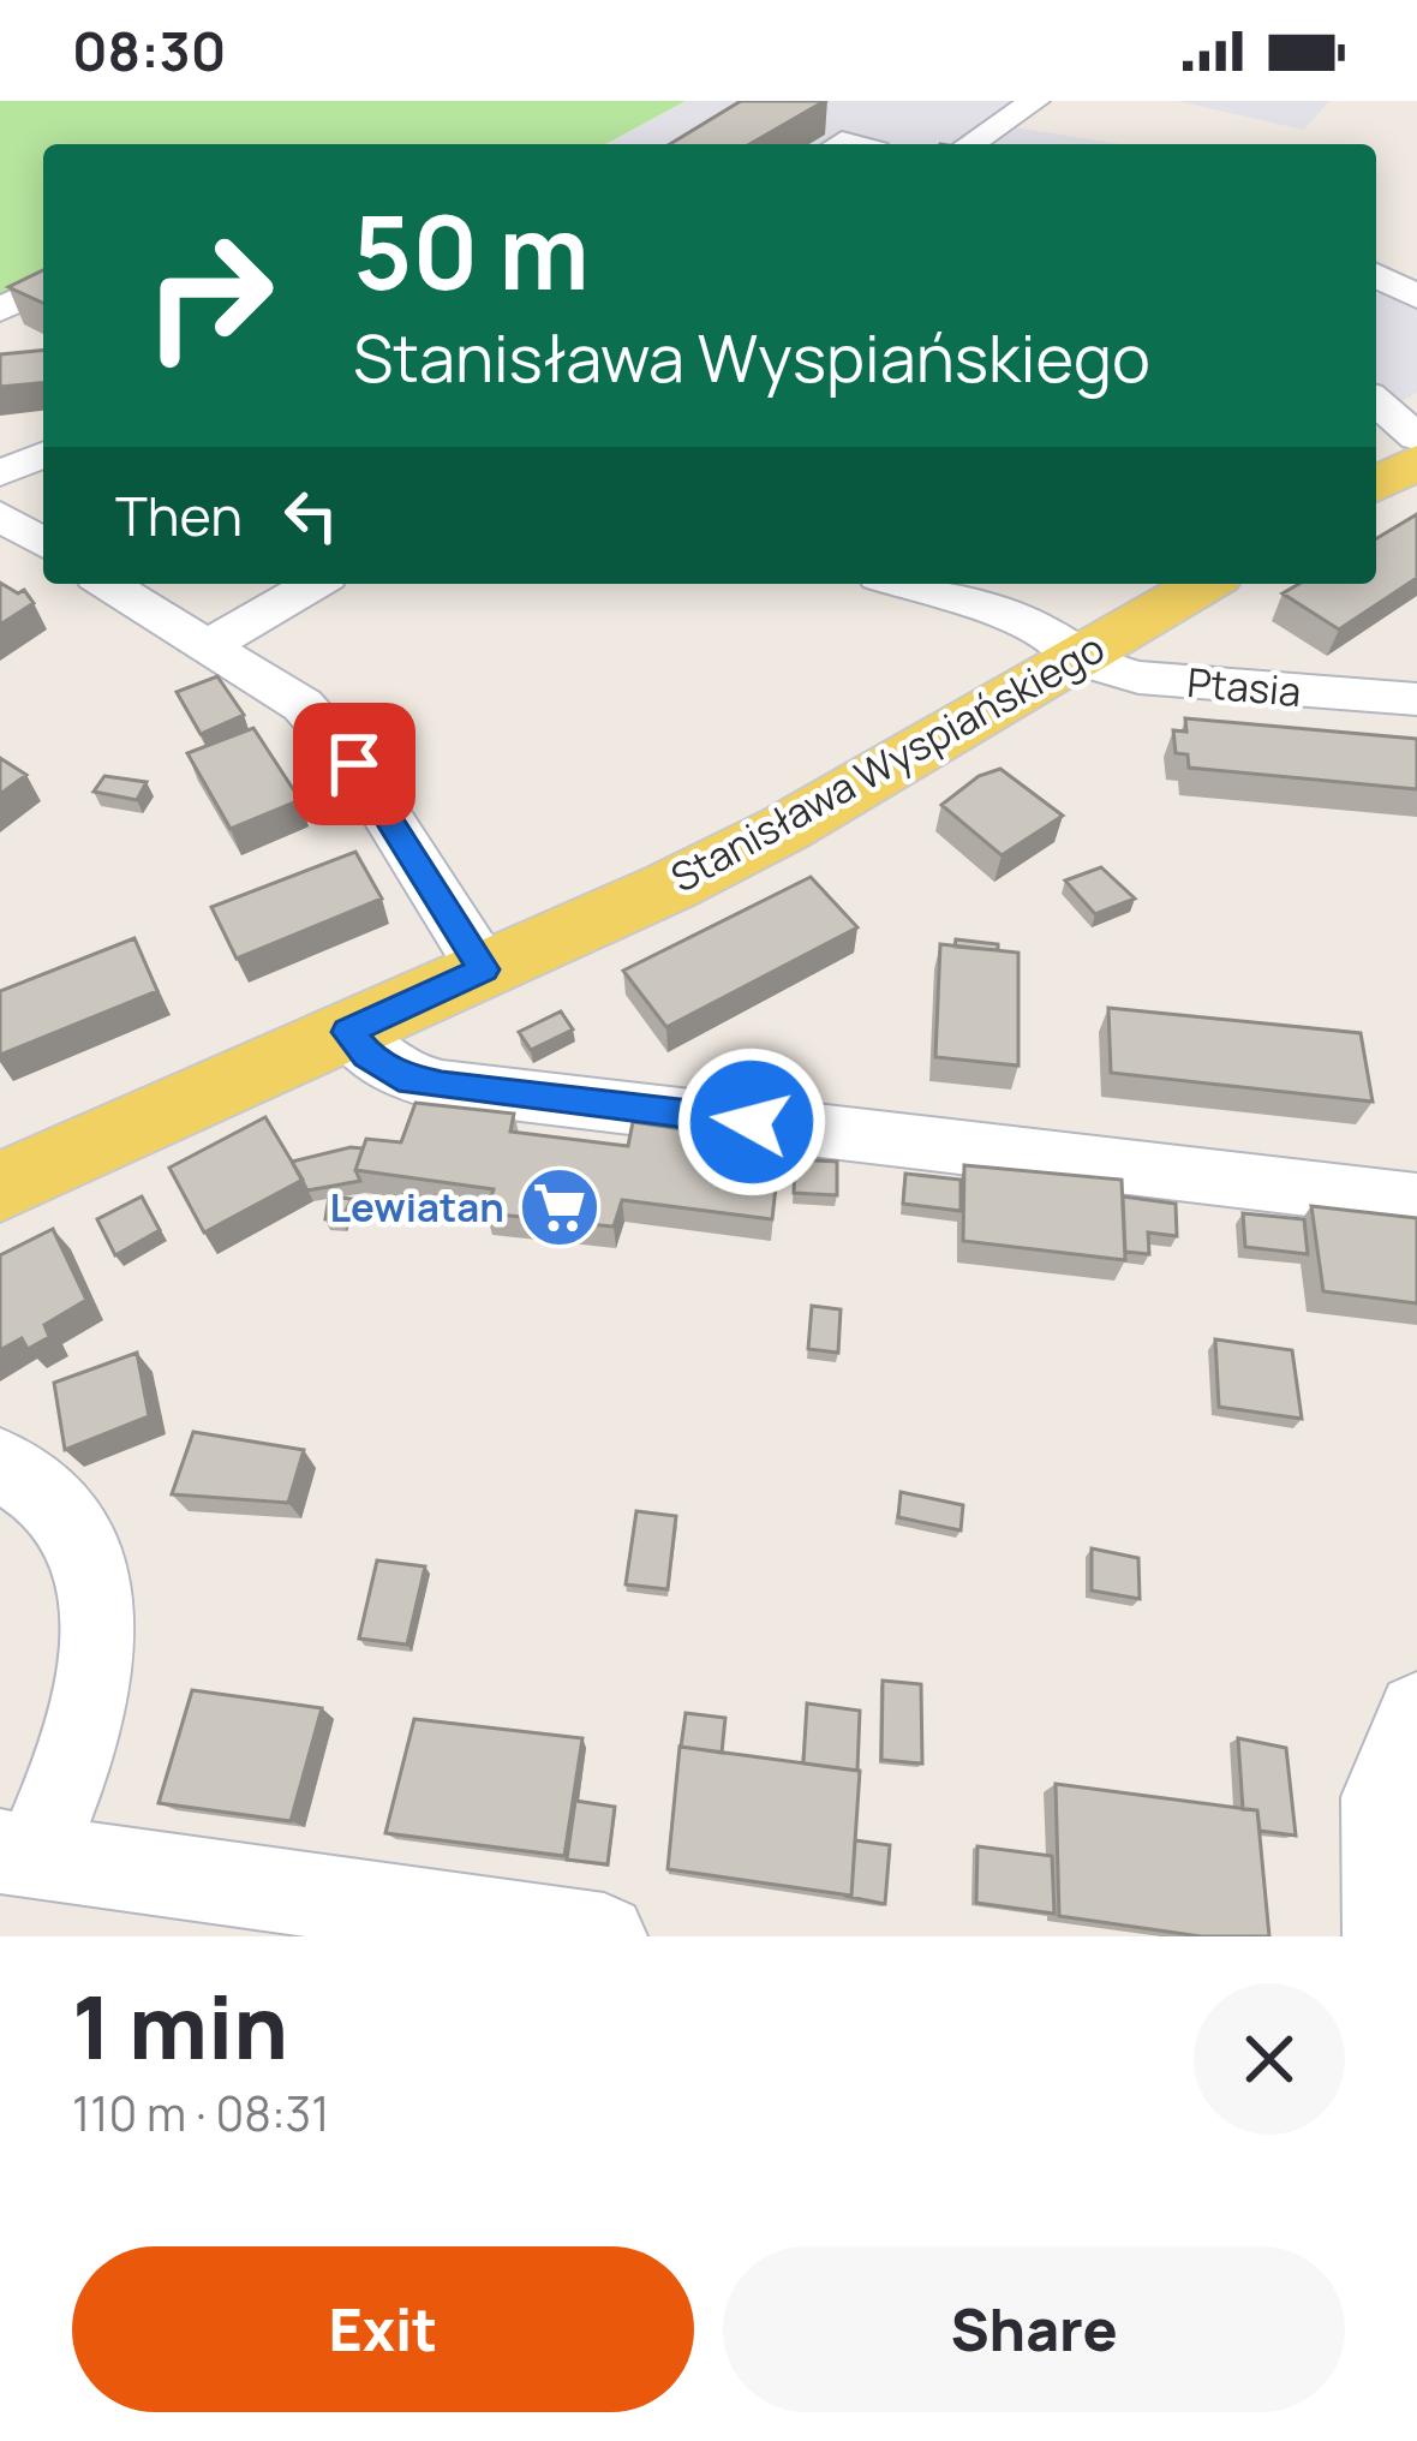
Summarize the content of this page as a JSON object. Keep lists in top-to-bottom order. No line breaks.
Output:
{"streets":{"main road":["Stanisława Wyspiańskiego"],"street":["Ptasia"]},"crossings":[["Ptasia","Stanisława Wyspiańskiego"]],"places":{"supermarket":["Lewiatan"]},"page":{"status":"08:30","turn":["50 m","Stanisława Wyspiańskiego"],"then":"Then","heading":["1 min","110 m · 08:31"],"buttons":["Exit","Share"]}}
